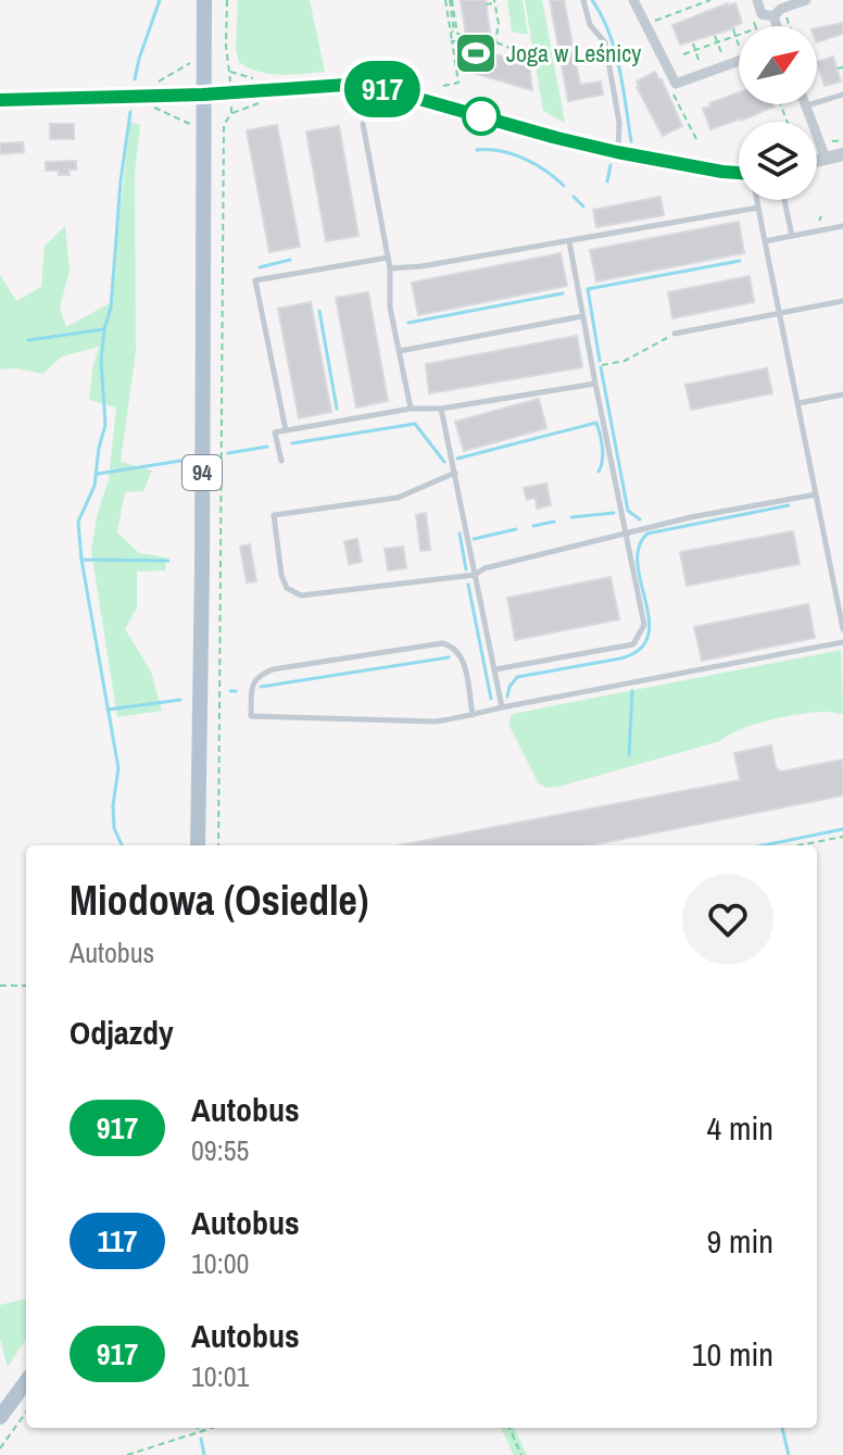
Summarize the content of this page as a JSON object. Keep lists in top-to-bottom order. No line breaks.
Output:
{"streets":{"main road":["94"]},"places":{"sports":["Joga w Leśnicy"]},"lines":["bus line 917"],"north":"top right","page":{"on_map":"917","heading":[["Miodowa (Osiedle)","Autobus"],"Odjazdy"],"list":[{"mark":"917","name":"Autobus","note":"09:55","value":"4 min"},{"mark":"117","name":"Autobus","note":"10:00","value":"9 min"},{"mark":"917","name":"Autobus","note":"10:01","value":"10 min"}]}}
